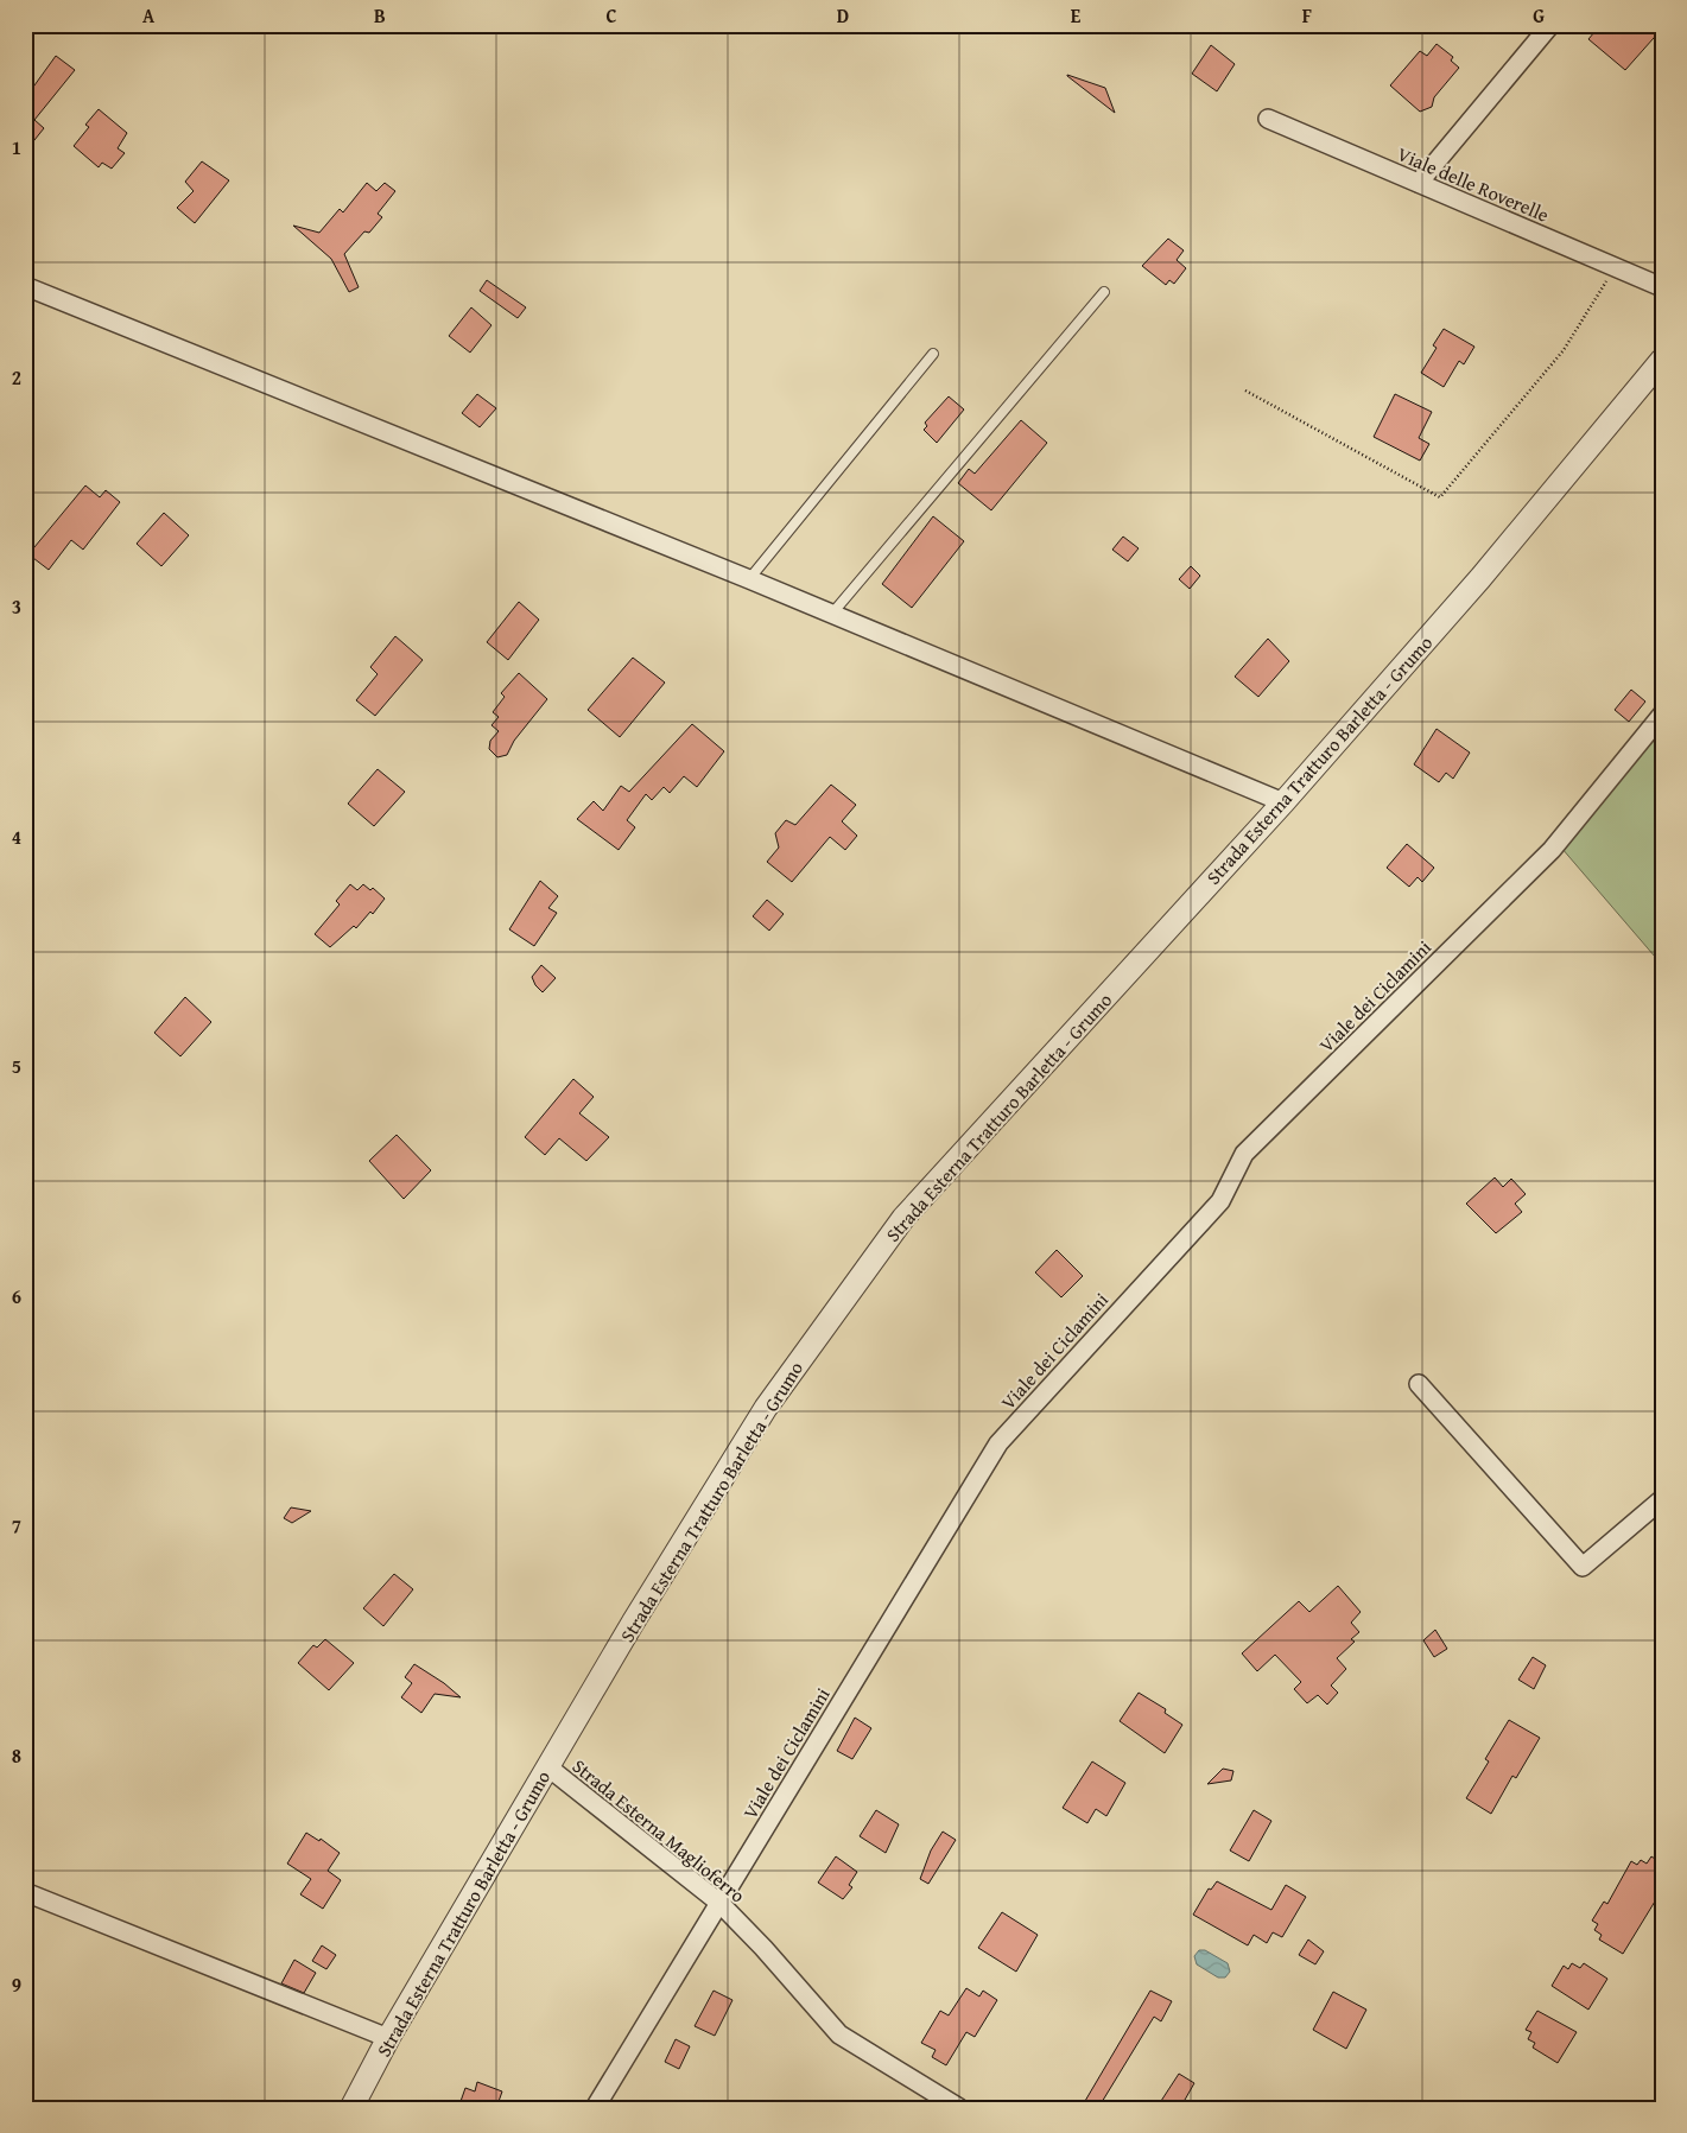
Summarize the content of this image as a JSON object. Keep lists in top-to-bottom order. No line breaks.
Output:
{"streets":{"street":["Viale delle Roverelle","Strada Esterna Tratturo Barletta - Grumo","Viale dei Ciclamini","Strada Esterna Maglioferro"]},"crossings":[["Strada Esterna Tratturo Barletta - Grumo","Strada Esterna Maglioferro"],["Viale dei Ciclamini","Strada Esterna Maglioferro"]],"grid":{"columns":["A","B","C","D","E","F","G"],"rows":["1","2","3","4","5","6","7","8","9"]}}
